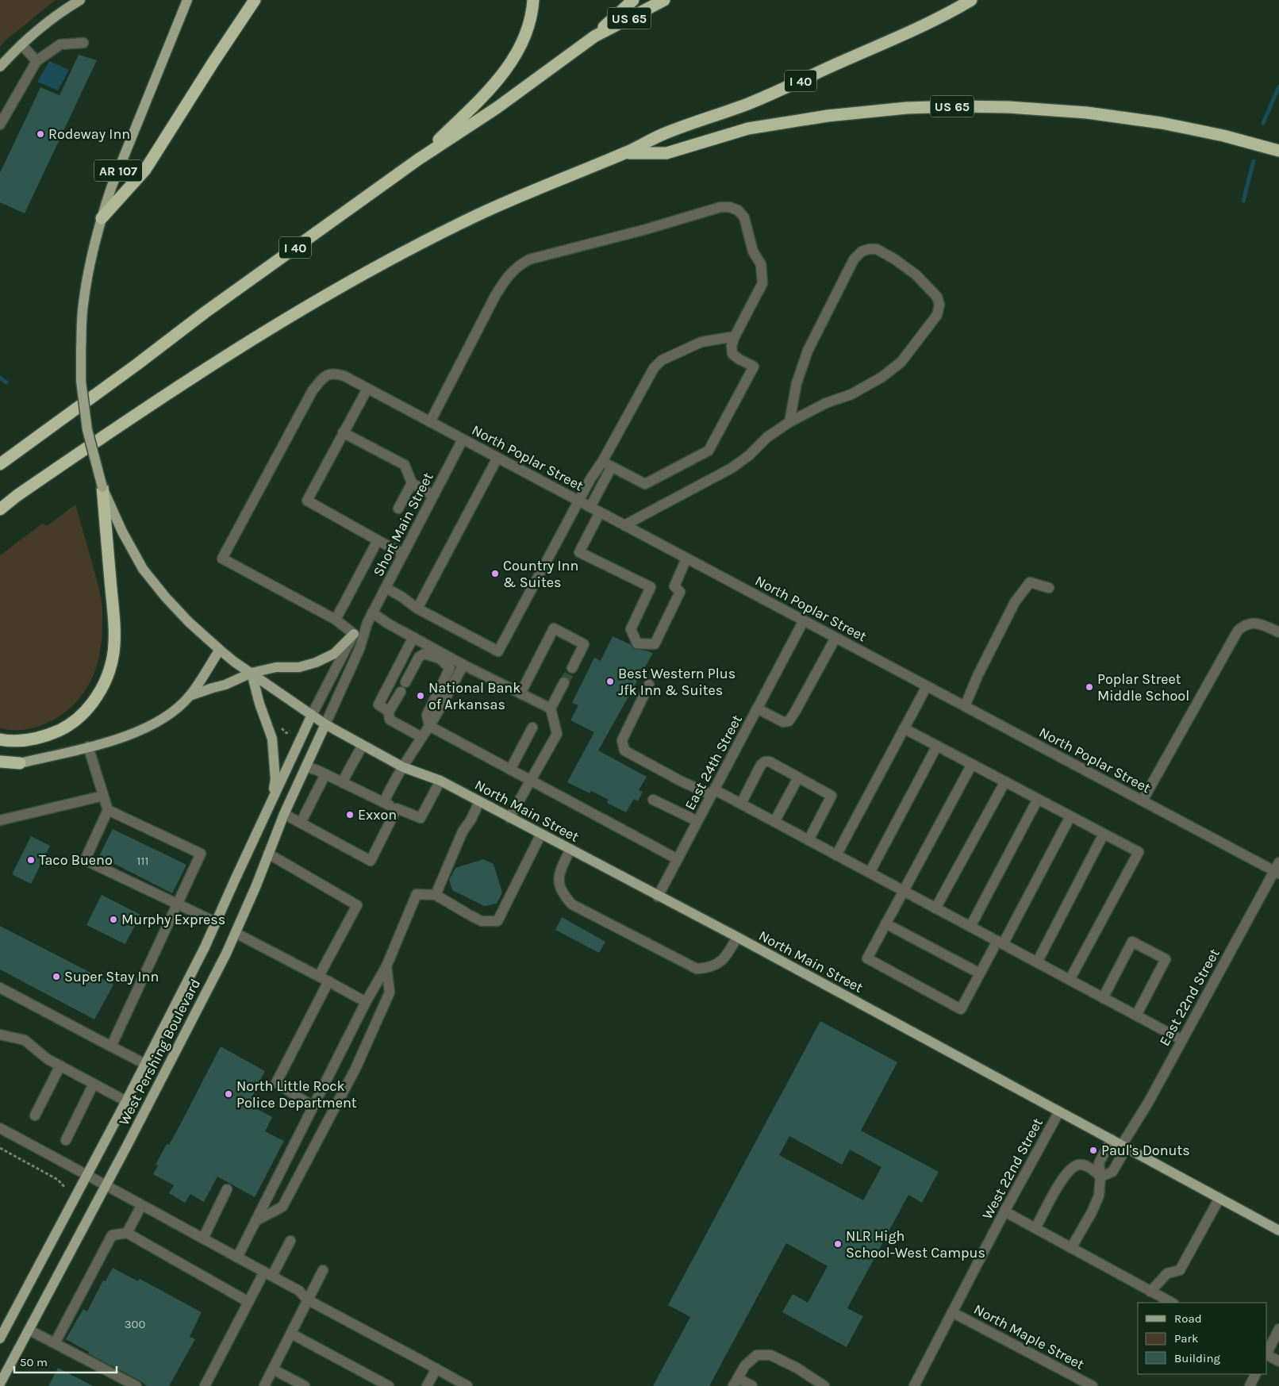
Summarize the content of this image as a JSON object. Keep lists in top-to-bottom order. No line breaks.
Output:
{"streets":{"highway":["US 65","I 40"],"main road":["AR 107","North Main Street","West Pershing Boulevard"],"street":["North Poplar Street","Short Main Street","East 24th Street","East 22nd Street","West 22nd Street","North Maple Street"]},"crossings":[["US 65","I 40"],["AR 107","North Main Street"],["North Poplar Street","Short Main Street"],["North Poplar Street","East 24th Street"],["North Poplar Street","East 22nd Street"],["East 24th Street","North Main Street"],["North Main Street","East 22nd Street"],["North Main Street","West Pershing Boulevard"],["North Main Street","West 22nd Street"],["West 22nd Street","North Maple Street"]],"places":["Rodeway Inn","Country Inn & Suites","Best Western Plus Jfk Inn & Suites","Poplar Street Middle School","National Bank of Arkansas","Exxon","Taco Bueno","Murphy Express","Super Stay Inn","North Little Rock Police Department","Paul's Donuts","NLR High School-West Campus"],"house_numbers":["111","300"],"legend":["Road","Park","Building"],"scale_bar":"50 m"}
